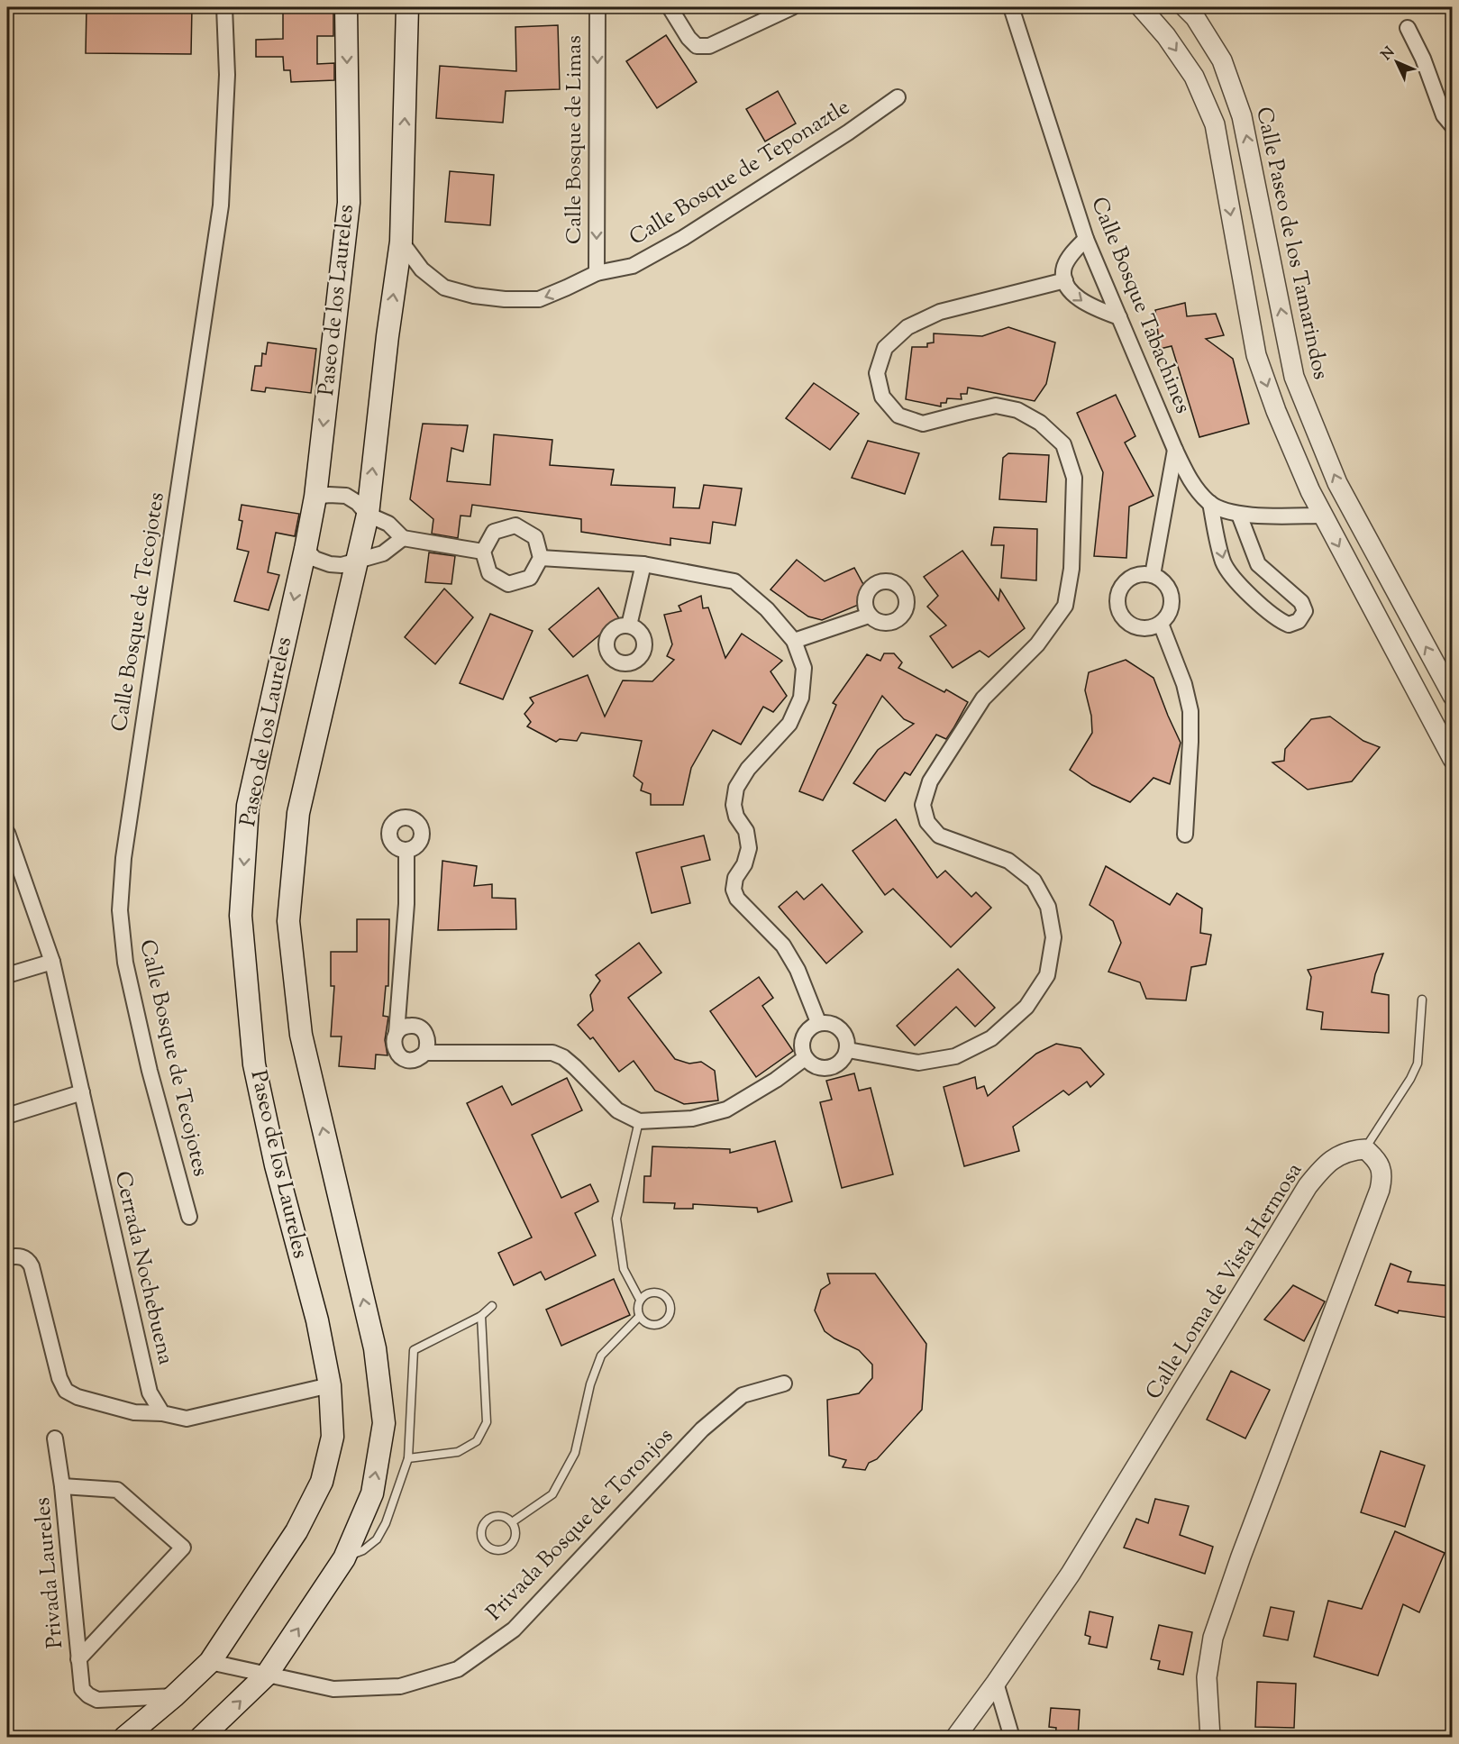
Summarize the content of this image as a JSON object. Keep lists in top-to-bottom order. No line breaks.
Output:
{"streets":{"main road":["Paseo de los Laureles"],"street":["Calle Bosque de Limas","Calle Bosque de Teponaztle","Calle Paseo de los Tamarindos","Calle Bosque Tabachines","Calle Bosque de Tecojotes","Cerrada Nochebuena","Calle Loma de Vista Hermosa","Privada Bosque de Toronjos","Privada Laureles"]},"crossings":[["Calle Bosque de Limas","Calle Bosque de Teponaztle"],["Paseo de los Laureles","Privada Bosque de Toronjos"],["Paseo de los Laureles","Privada Laureles"]],"one_way":["Calle Bosque de Limas"],"north":"top left"}
